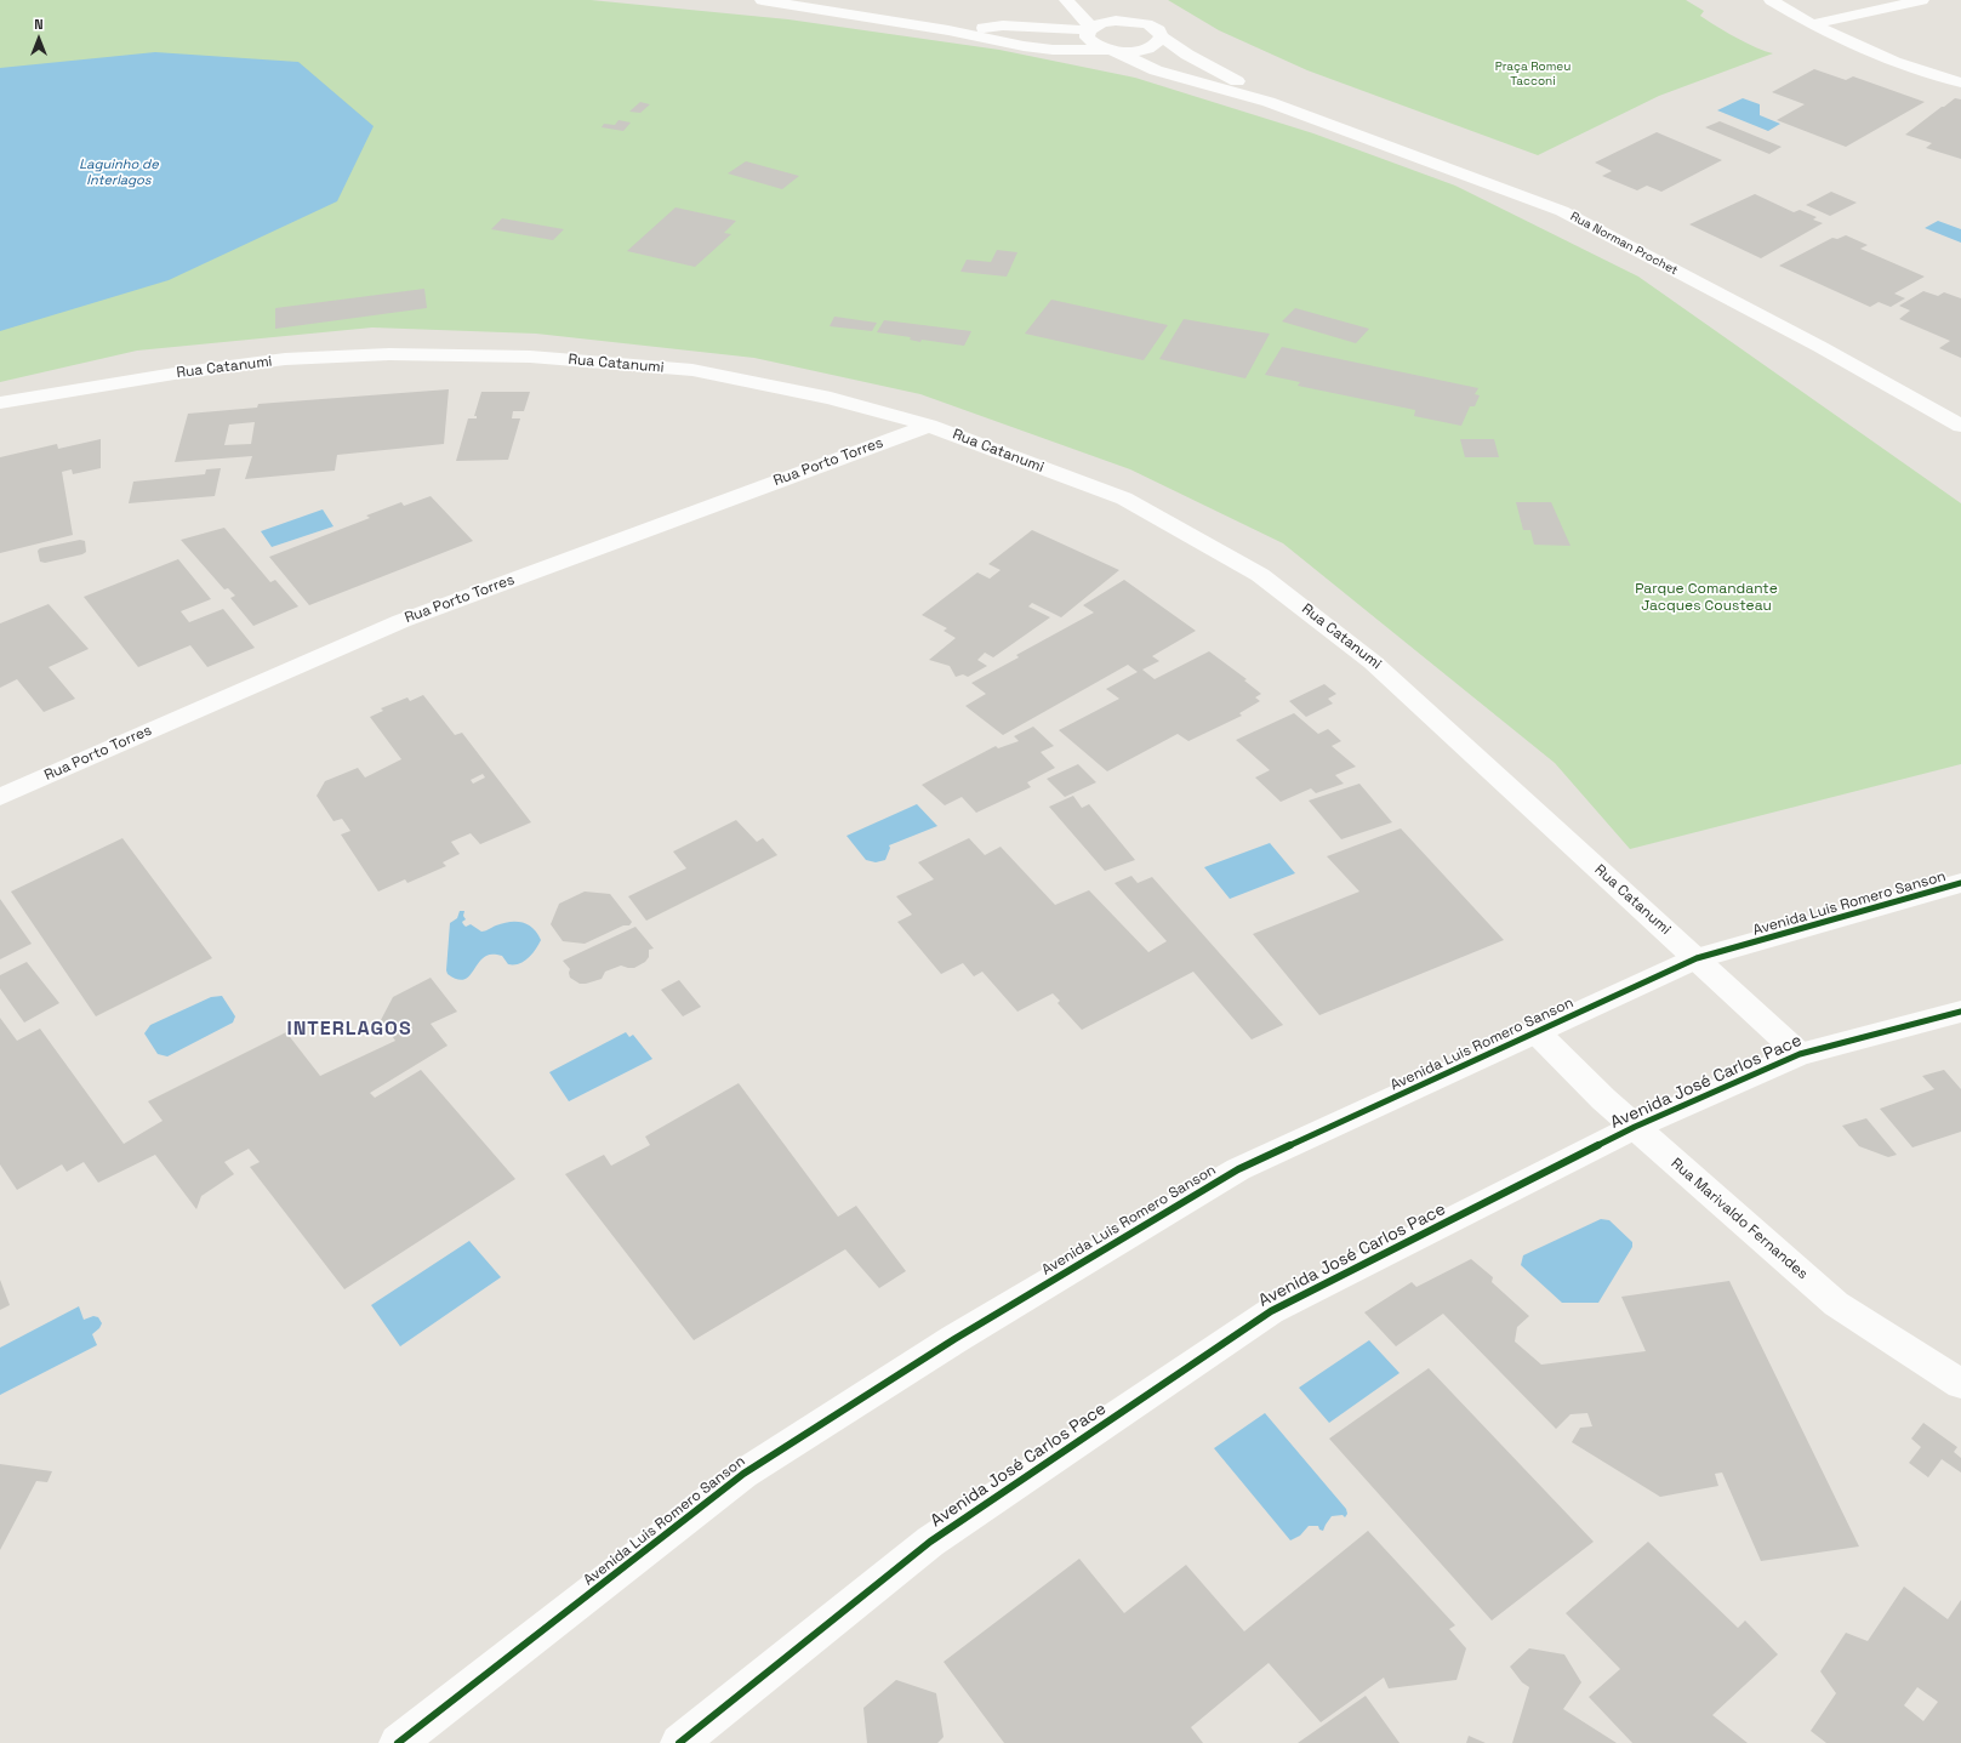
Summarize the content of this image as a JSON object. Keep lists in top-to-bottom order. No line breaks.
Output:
{"streets":{"street":["Rua Norman Prochet","Rua Catanumi","Rua Porto Torres","Avenida Luis Romero Sanson","Avenida José Carlos Pace","Rua Marivaldo Fernandes"]},"crossings":[["Rua Catanumi","Rua Porto Torres"],["Rua Catanumi","Avenida Luis Romero Sanson"],["Rua Catanumi","Avenida José Carlos Pace"],["Avenida Luis Romero Sanson","Rua Marivaldo Fernandes"],["Avenida José Carlos Pace","Rua Marivaldo Fernandes"]],"districts":["INTERLAGOS"],"water":["Laguinho de Interlagos"],"parks":["Praça Romeu Tacconi","Parque Comandante Jacques Cousteau"],"north":"top"}
